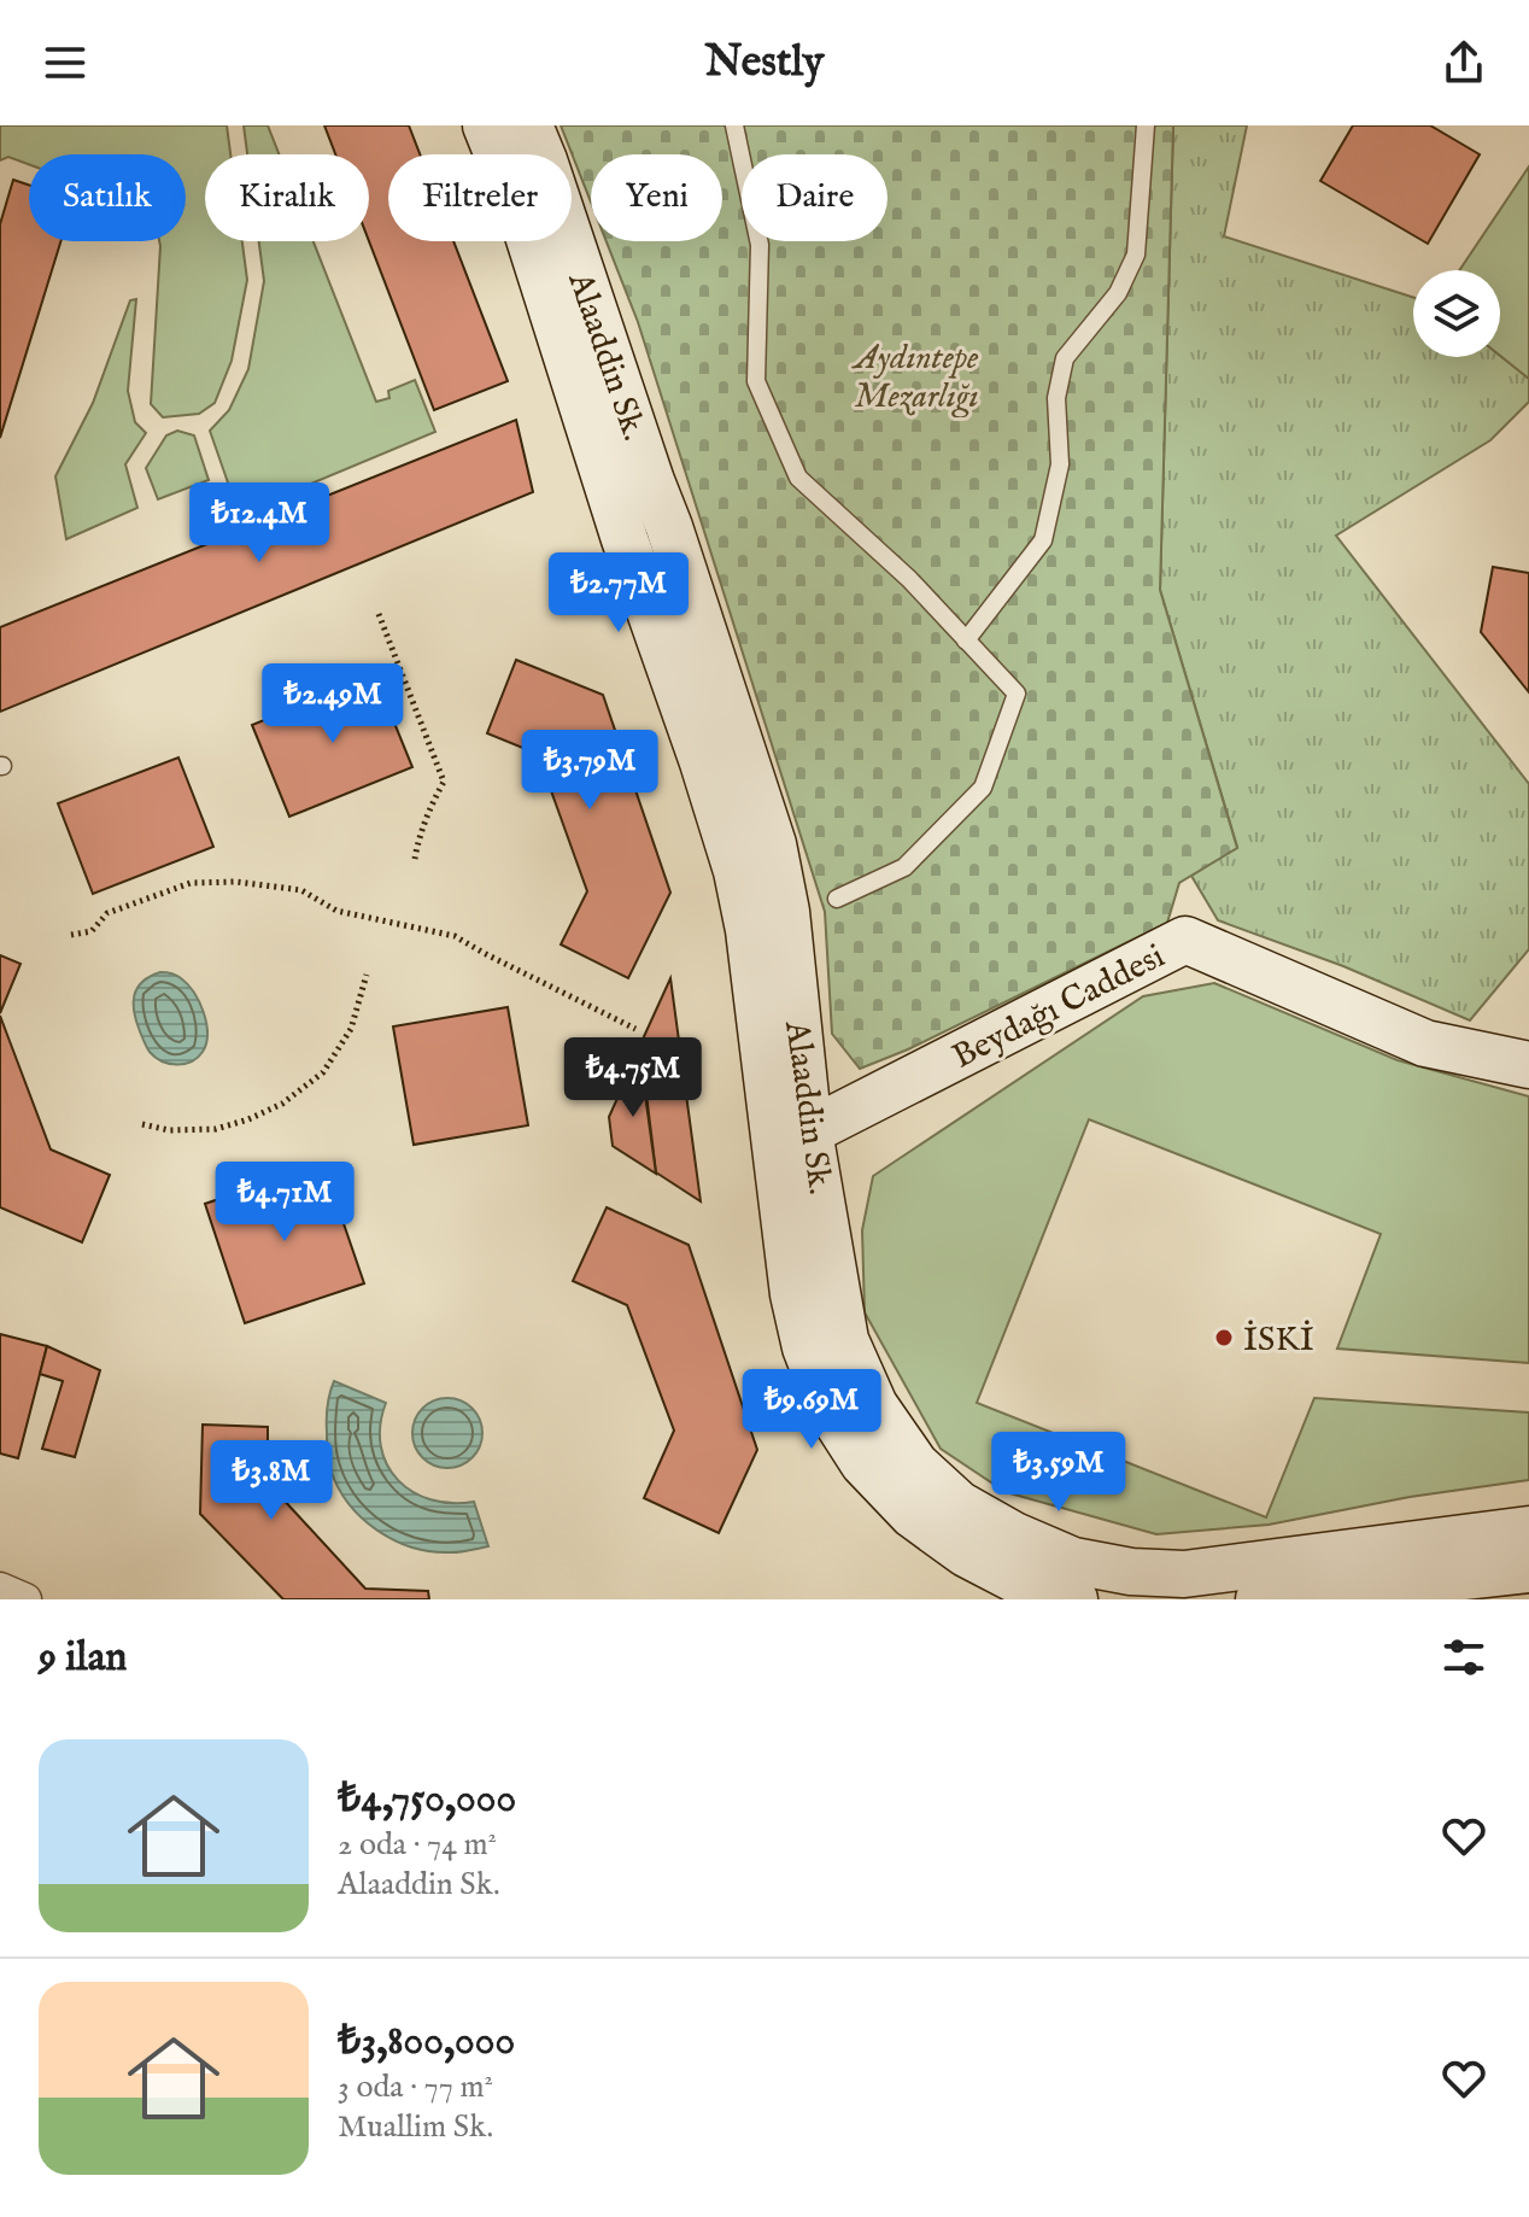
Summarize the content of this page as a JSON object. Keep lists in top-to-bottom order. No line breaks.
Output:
{"streets":{"street":["Alaaddin Sk.","Beydağı Caddesi"]},"crossings":[["Alaaddin Sk.","Beydağı Caddesi"]],"parks":["Aydıntepe Mezarlığı"],"places":["İSKİ"],"page":{"header":"Nestly","chip":["Satılık","Kiralık","Filtreler","Yeni","Daire"],"price":["₺12.4M","₺2.77M","₺2.49M","₺3.79M","₺4.75M","₺4.71M","₺9.69M","₺3.59M","₺3.8M"],"heading":"9 ilan","list":[{"name":"₺4,750,000","note":"2 oda · 74 m² · Alaaddin Sk."},{"name":"₺3,800,000","note":"3 oda · 77 m² · Muallim Sk."}]}}
